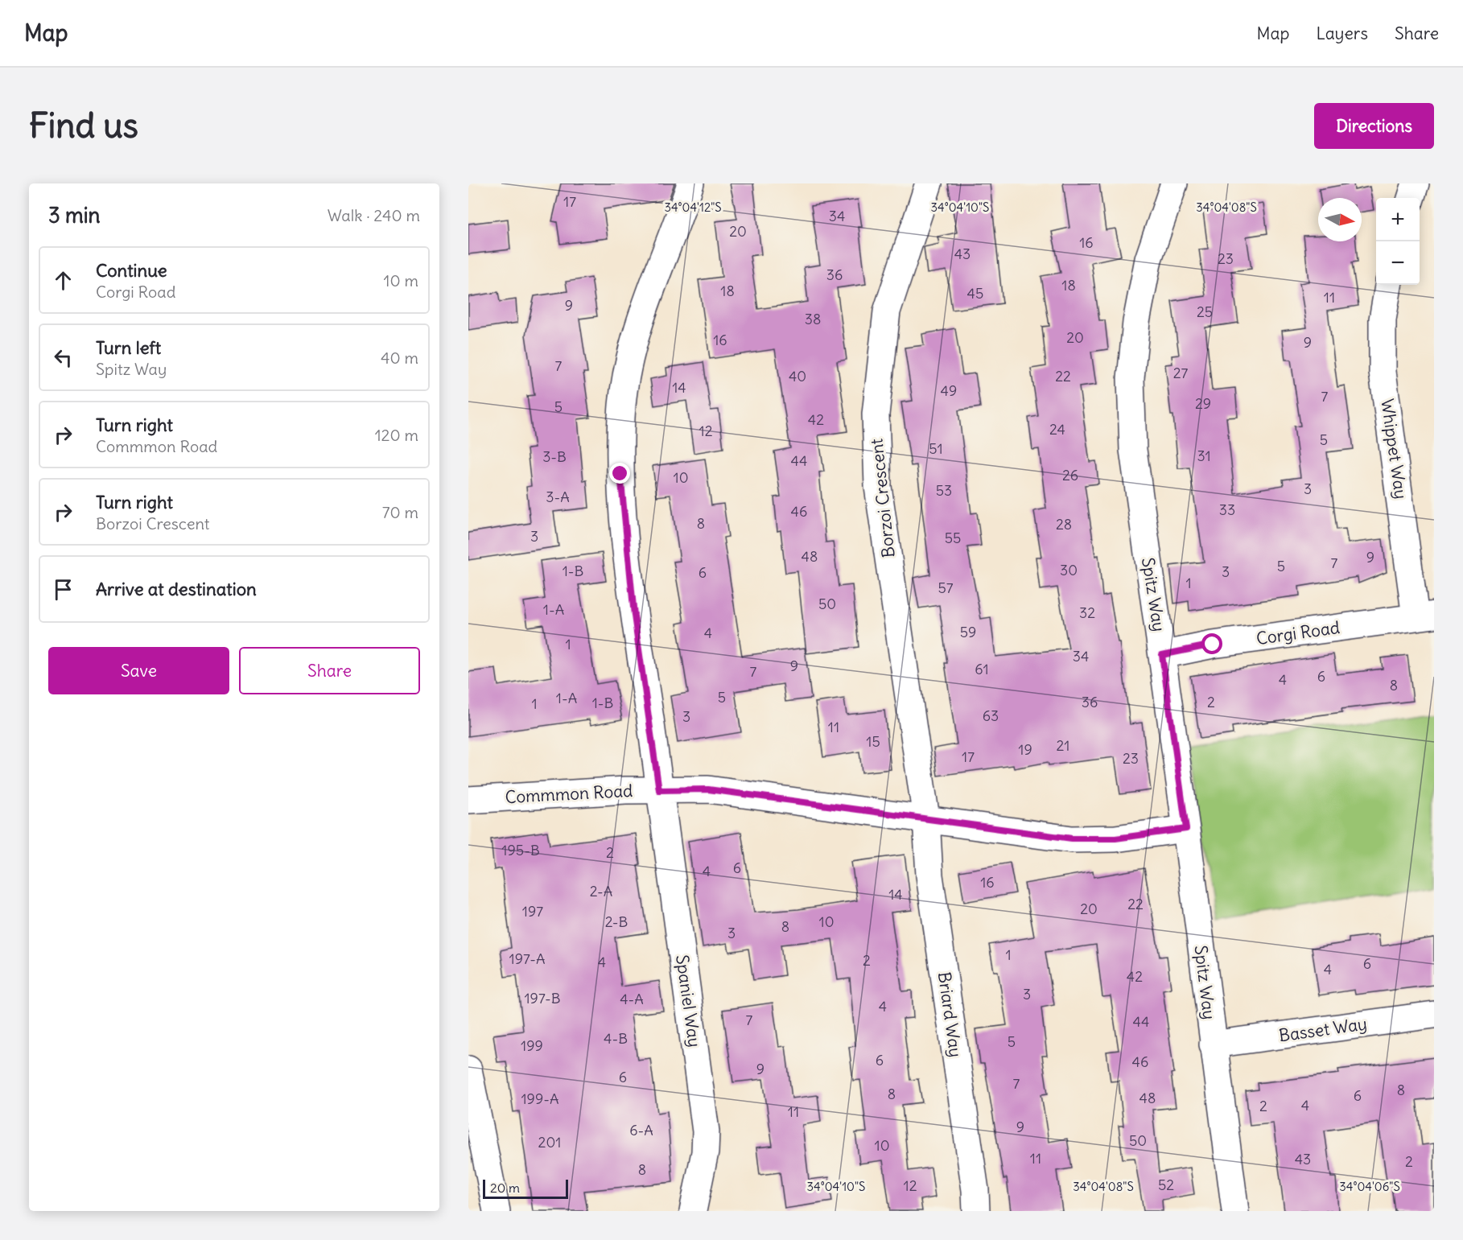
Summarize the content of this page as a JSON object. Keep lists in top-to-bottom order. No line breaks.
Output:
{"streets":{"street":["Whippet Way","Borzoi Crescent","Spitz Way","Corgi Road","Commmon Road","Spaniel Way","Briard Way","Basset Way"]},"crossings":[["Whippet Way","Corgi Road"],["Borzoi Crescent","Commmon Road"],["Borzoi Crescent","Briard Way"],["Spitz Way","Corgi Road"],["Spitz Way","Commmon Road"],["Spitz Way","Basset Way"],["Commmon Road","Spaniel Way"],["Commmon Road","Briard Way"]],"house_numbers":["17","34","20","16","43","23","36","18","18","45","11","9","25","38","20","16","9","7","27","40","22","14","49","7","29","5","42","24","12","5","51","31","3-B","44","26","10","3","53","3-A","33","46","8","28","3","55","48","9","7","5","30","1-B","3","6","1","57","50","1-A","32","59","4","1","34","9","61","7","6","4","8","5","1-A","36","2","1-B","1","63","3","11","15","21","19","17","23","195-B","2","6","4","16","2-A","14","22","20","197","2-B","10","8","3","1","197-A","2","4","6","4","42","3","197-B","4-A","4","7","44","4-B","5","199","6","46","9","6","7","8","8","6","48","199-A","4","2","11","9","6-A","50","201","10","11","43","2","8","52","12"],"scale_bar":"20 m","north":"right","page":{"header":"Map","nav":["Map","Layers","Share"],"buttons":["Directions",["Save","Share"]],"title":"Find us","heading":["3 min","Walk · 240 m"],"map_buttons":["+","−"],"list":[["Continue","Corgi Road","10 m"],["Turn left","Spitz Way","40 m"],["Turn right","Commmon Road","120 m"],["Turn right","Borzoi Crescent","70 m"],"Arrive at destination"],"scale":"20 m"},"coordinates":["34°04'12\"S","34°04'10\"S","34°04'08\"S","34°04'06\"S"]}
